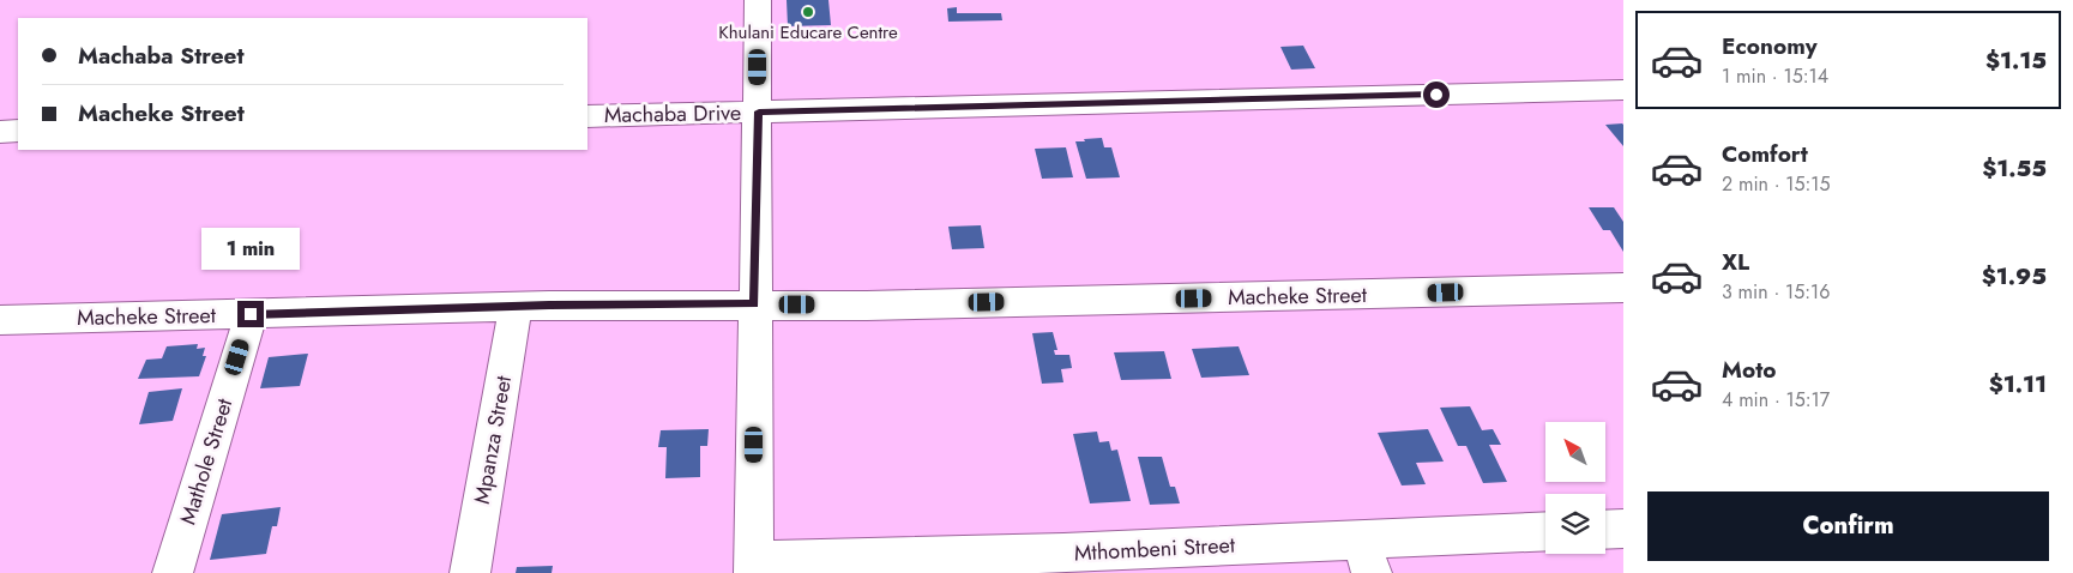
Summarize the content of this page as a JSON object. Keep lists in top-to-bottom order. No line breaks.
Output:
{"streets":{"street":["Machaba Drive","Macheke Street","Mpanza Street","Mathole Street","Mthombeni Street"]},"crossings":[["Macheke Street","Mpanza Street"],["Macheke Street","Mathole Street"]],"places":["Khulani Educare Centre"],"north":"top left","page":{"list":[{"name":"Economy","note":"1 min · 15:14","value":"$1.15"},{"name":"Comfort","note":"2 min · 15:15","value":"$1.55"},{"name":"XL","note":"3 min · 15:16","value":"$1.95"},{"name":"Moto","note":"4 min · 15:17","value":"$1.11"}],"banner":["Machaba Street","Macheke Street"],"bubble":"1 min","buttons":"Confirm"}}
